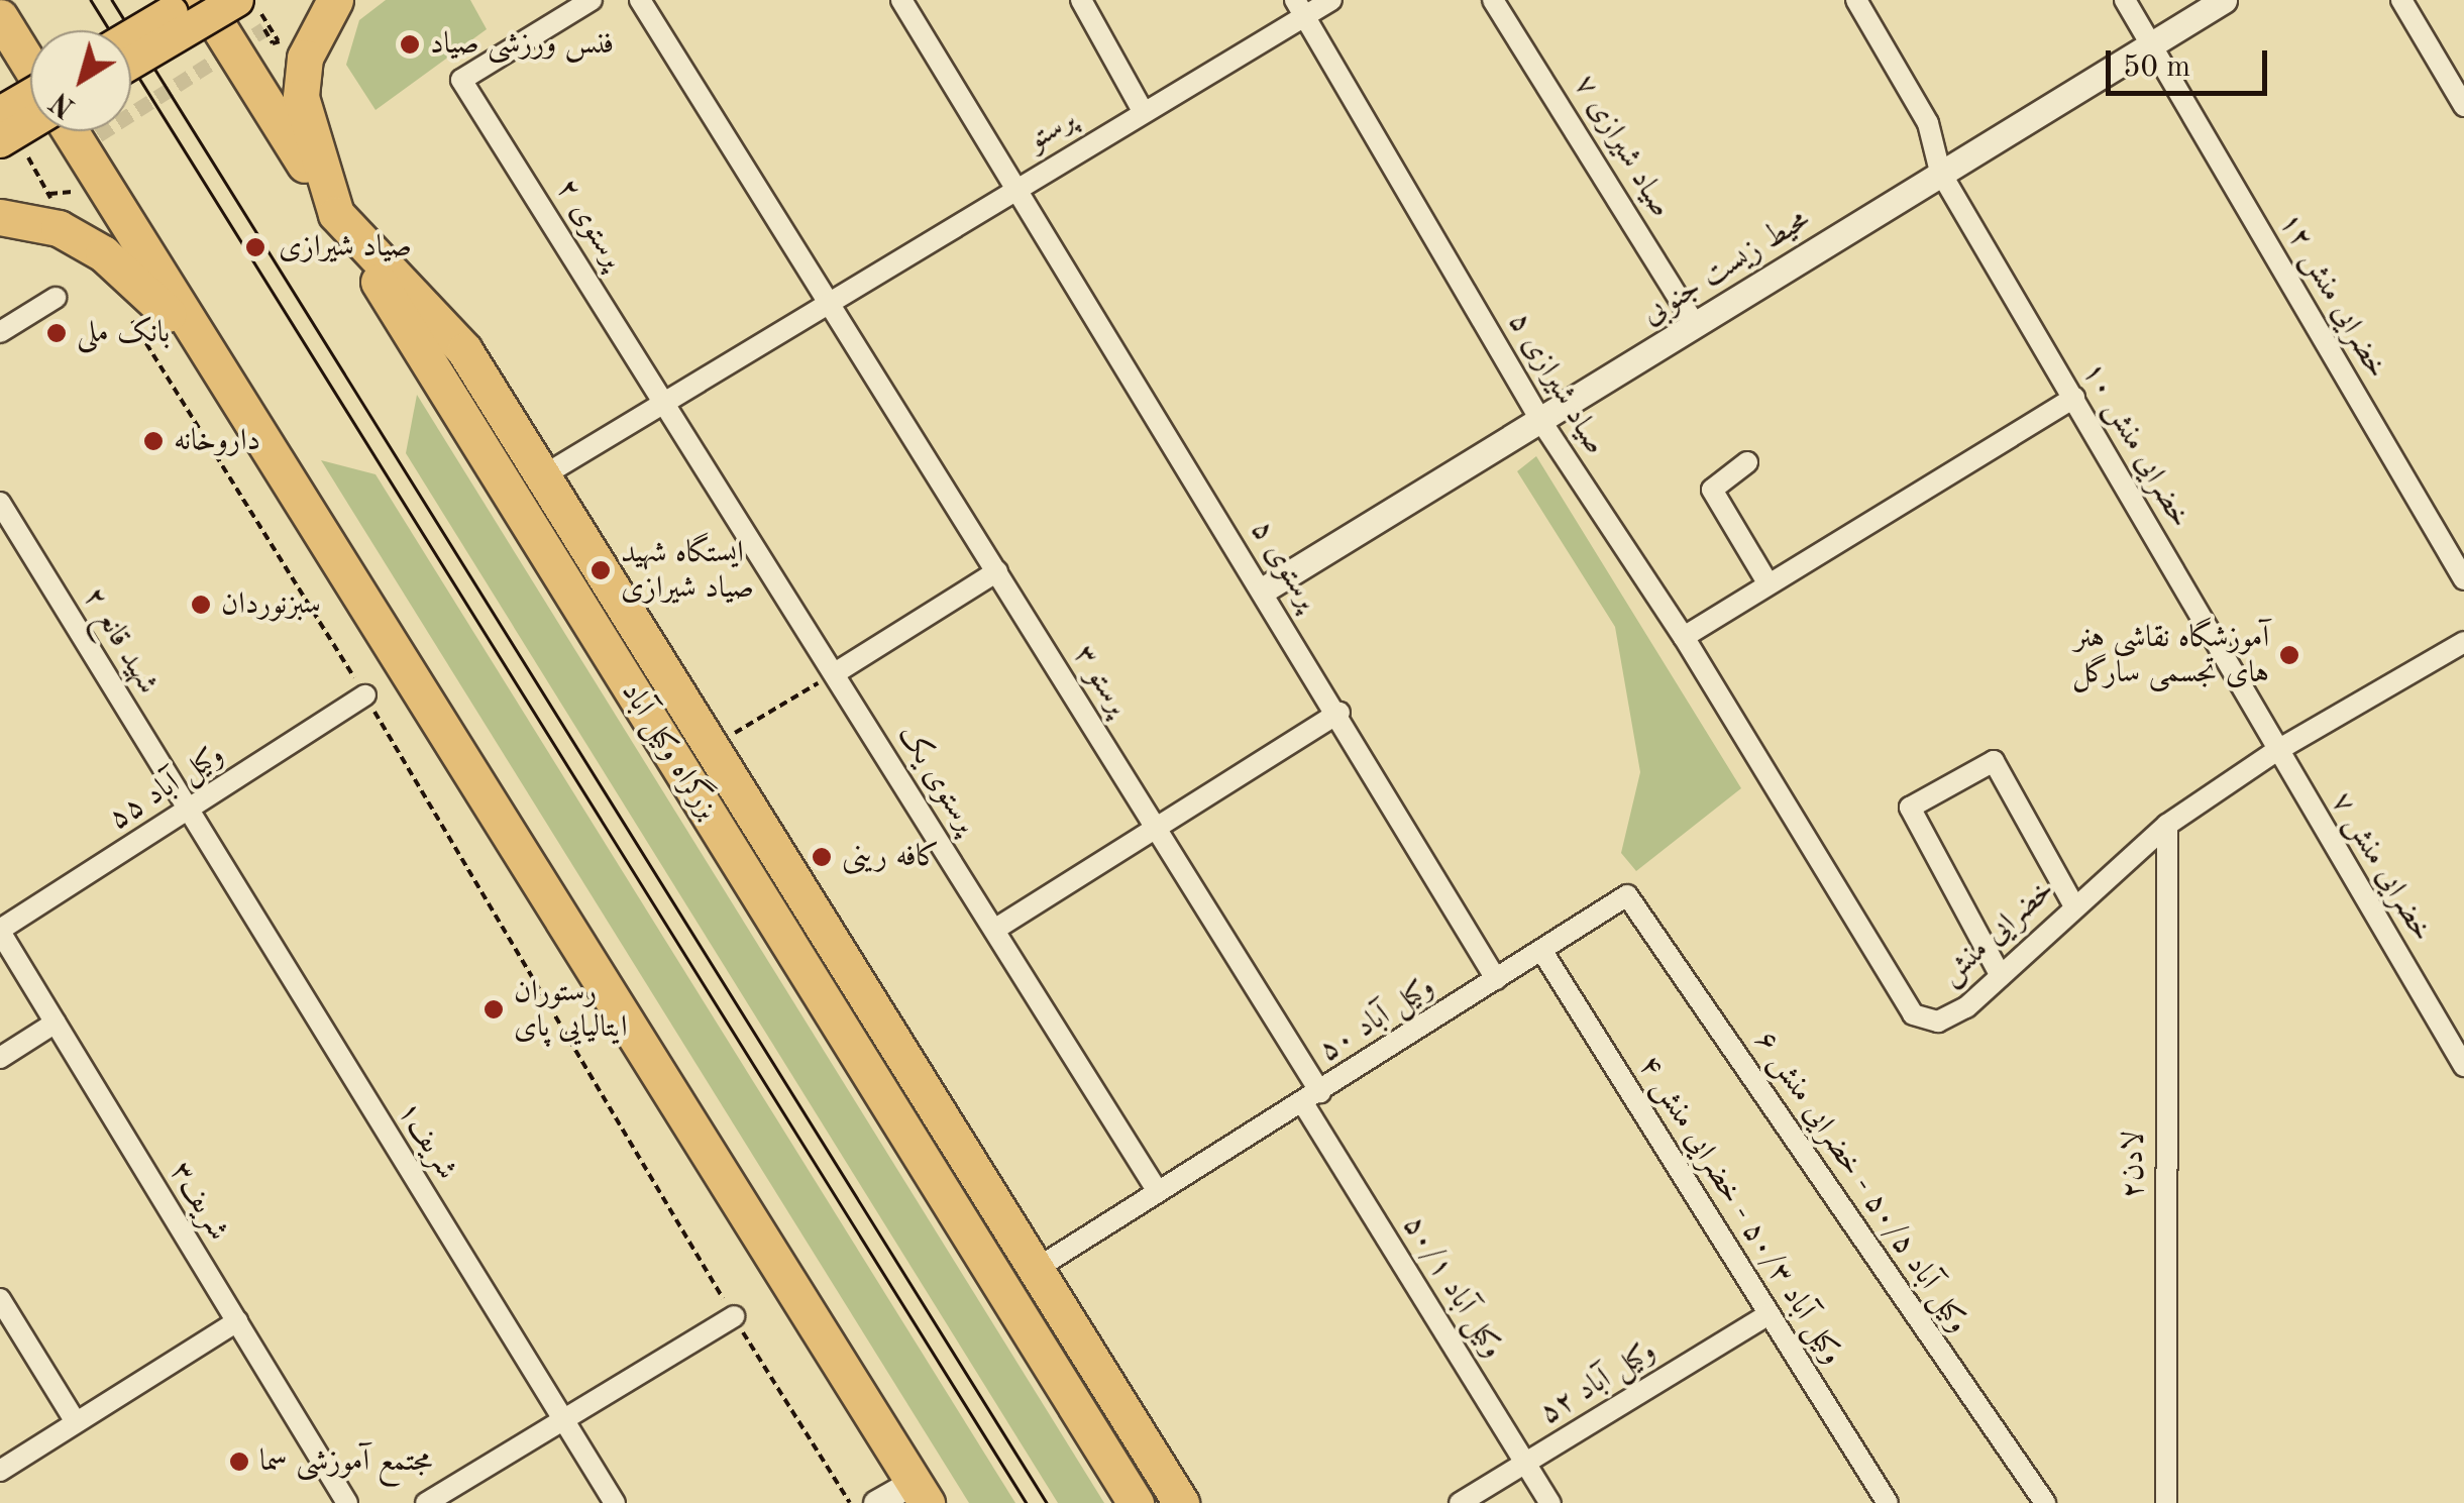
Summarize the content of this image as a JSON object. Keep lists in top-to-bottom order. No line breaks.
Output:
{"streets":{"highway":["بزرگراه وکیل آباد"],"street":["پرستو","صیاد شیرازی ۷","پرستوی ۲","محیط زیست جنوبی","خضرایی منش ۱۲","صیاد شیرازی ۵","خضرایی منش ۱۰","پرستوی ۵","شهید قانع ۲","پرستو ۳","پرستوی یک","۵۵ وکیل آباد","خضرایی منش ۷","خضرایی منش","۵۰ وکیل آباد","شریف١","لادن۲","وکیل آباد ۵۰/۵ - خضرایی منش ۶","شریف٣","وکیل آباد ۵۰/۳ - خضرایی منش ۴","وکیل آباد ۵۰/۱","۵۲ وکیل آباد"]},"crossings":[["پرستو","پرستوی ۲"],["پرستو","صیاد شیرازی ۵"],["پرستو","پرستوی ۵"],["پرستو","پرستو ۳"],["پرستو","پرستوی یک"],["صیاد شیرازی ۷","محیط زیست جنوبی"],["پرستوی ۲","پرستوی یک"],["محیط زیست جنوبی","خضرایی منش ۱۲"],["محیط زیست جنوبی","صیاد شیرازی ۵"],["محیط زیست جنوبی","خضرایی منش ۱۰"],["محیط زیست جنوبی","پرستوی ۵"],["صیاد شیرازی ۵","خضرایی منش"],["خضرایی منش ۱۰","خضرایی منش ۷"],["خضرایی منش ۱۰","خضرایی منش"],["پرستوی ۵","۵۰ وکیل آباد"],["شهید قانع ۲","۵۵ وکیل آباد"],["شهید قانع ۲","شریف١"],["پرستو ۳","۵۰ وکیل آباد"],["پرستو ۳","وکیل آباد ۵۰/۱"],["پرستوی یک","۵۰ وکیل آباد"],["۵۵ وکیل آباد","شریف١"],["۵۵ وکیل آباد","شریف٣"],["خضرایی منش ۷","خضرایی منش"],["خضرایی منش","لادن۲"],["۵۰ وکیل آباد","وکیل آباد ۵۰/۵ - خضرایی منش ۶"],["۵۰ وکیل آباد","وکیل آباد ۵۰/۳ - خضرایی منش ۴"],["۵۰ وکیل آباد","وکیل آباد ۵۰/۱"],["وکیل آباد ۵۰/۳ - خضرایی منش ۴","۵۲ وکیل آباد"],["وکیل آباد ۵۰/۱","۵۲ وکیل آباد"]],"places":["فنس ورزشی صیاد","صیاد شیرازی","بانک ملی","داروخانه","ایستگاه شهید صیاد شیرازی","سبزنوردان","آموزشگاه نقاشی هنر های تجسمی سارگل","کافه رینی","رستوران ایتالیایی پای","مجتمع آموزشی سما"],"scale_bar":"50 m","north":"bottom left"}
